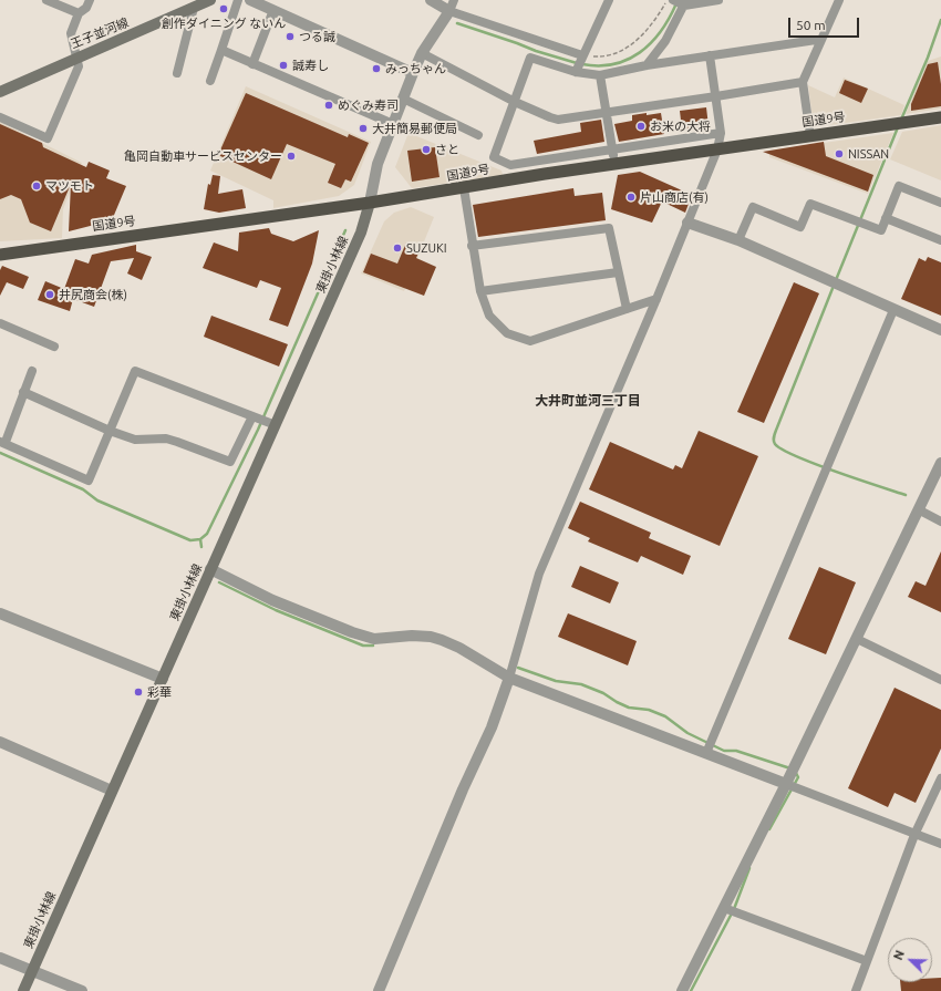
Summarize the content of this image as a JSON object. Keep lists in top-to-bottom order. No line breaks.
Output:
{"streets":{"highway":["国道9号"],"main road":["王子並河線","東掛小林線"]},"crossings":[["国道9号","東掛小林線"]],"districts":["大井町並河三丁目"],"places":["創作ダイニング ないん","つる誠","誠寿し","みっちゃん","めぐみ寿司","お米の大将","大井簡易郵便局","さと","NISSAN","亀岡自動車サービスセンター","マツモト","片山商店(有)","SUZUKI","井尻商会(株)","彩華"],"scale_bar":"50 m","north":"top left"}
